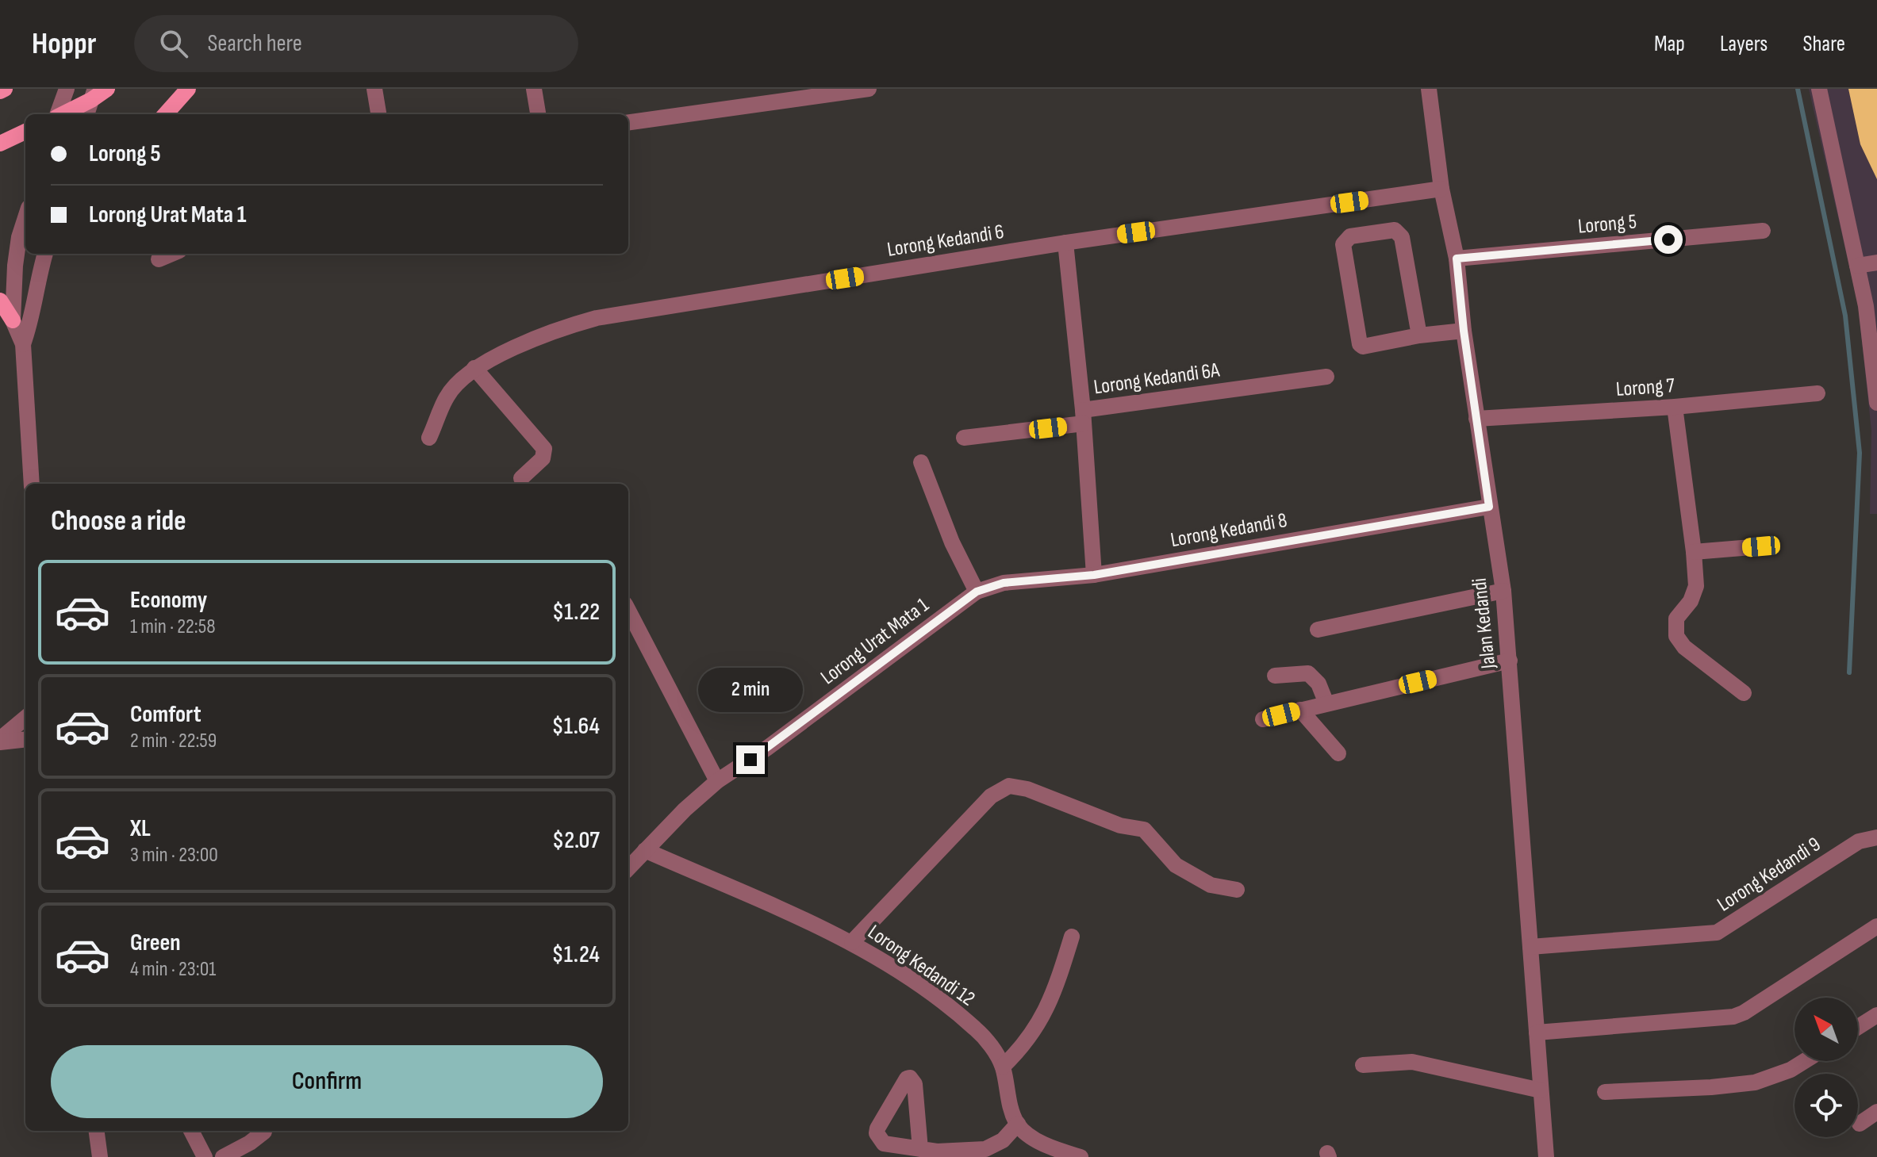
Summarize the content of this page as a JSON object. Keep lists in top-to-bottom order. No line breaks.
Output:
{"streets":{"street":["Lorong 5","Lorong Kedandi 6","Lorong Kedandi 6A","Lorong 7","Lorong Kedandi 8","Jalan Kedandi","Lorong Urat Mata 1","Lorong Kedandi 9","Lorong Kedandi 12"]},"crossings":[["Lorong 5","Jalan Kedandi"],["Lorong Kedandi 6","Lorong Kedandi 6A"],["Lorong Kedandi 6","Jalan Kedandi"],["Lorong 7","Jalan Kedandi"],["Lorong Kedandi 8","Jalan Kedandi"],["Lorong Kedandi 8","Lorong Urat Mata 1"],["Jalan Kedandi","Lorong Kedandi 9"],["Lorong Urat Mata 1","Lorong Kedandi 12"]],"north":"top left","page":{"header":"Hoppr","search":"Search here","nav":["Map","Layers","Share"],"banner":["Lorong 5","Lorong Urat Mata 1"],"heading":"Choose a ride","list":[{"name":"Economy","note":"1 min · 22:58","value":"$1.22"},{"name":"Comfort","note":"2 min · 22:59","value":"$1.64"},{"name":"XL","note":"3 min · 23:00","value":"$2.07"},{"name":"Green","note":"4 min · 23:01","value":"$1.24"}],"bubble":"2 min","buttons":"Confirm"}}
